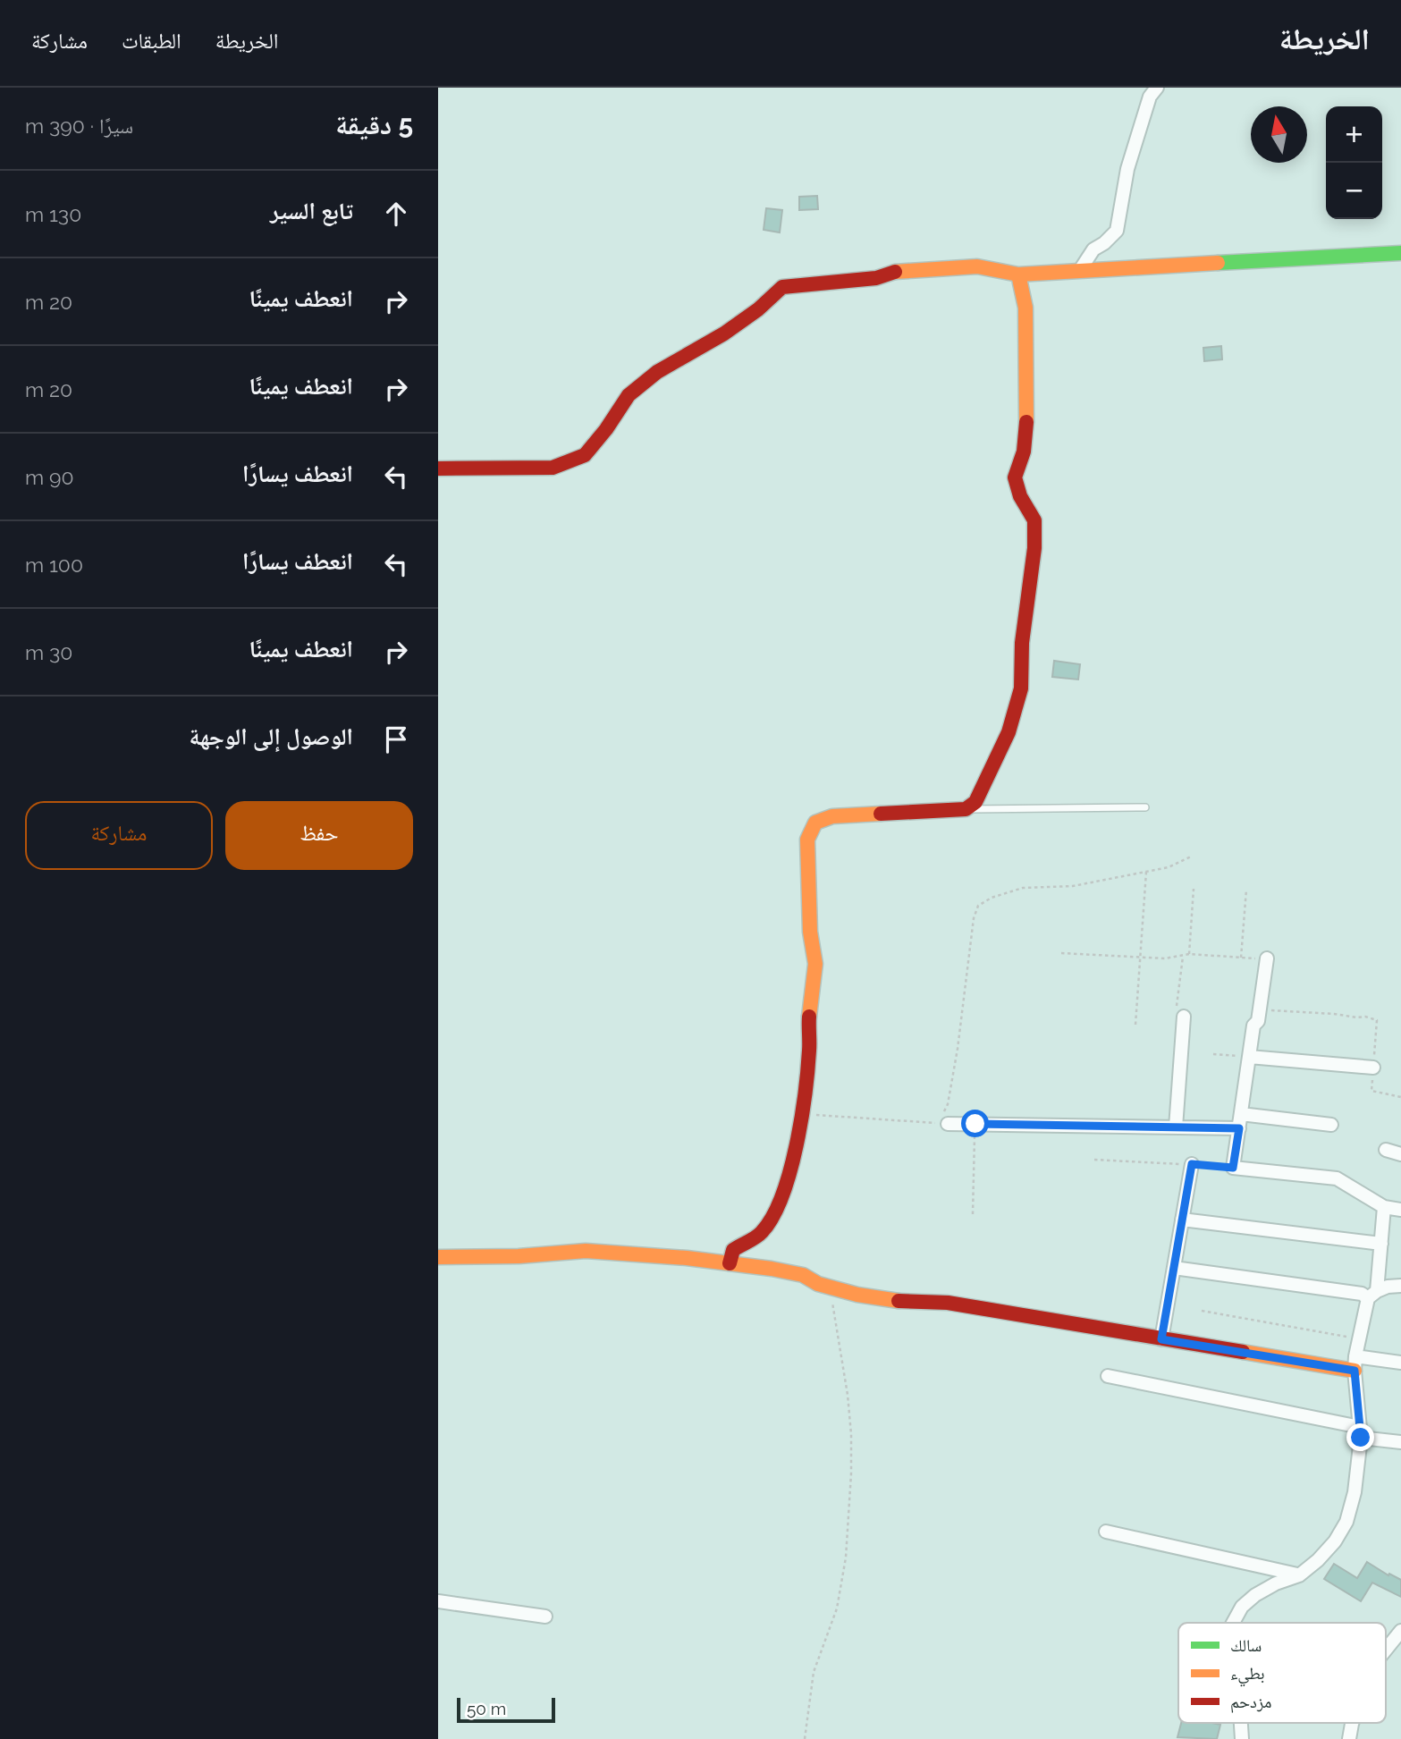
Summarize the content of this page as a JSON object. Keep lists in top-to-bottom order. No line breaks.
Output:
{"legend":["سالك","بطيء","مزدحم"],"scale_bar":"50 m","north":"top","page":{"header":"الخريطة","nav":["الخريطة","الطبقات","مشاركة"],"heading":["5 دقيقة","سيرًا · 390 m"],"map_buttons":["+","−"],"list":[["تابع السير","130 m"],["انعطف يمينًا","20 m"],["انعطف يمينًا","20 m"],["انعطف يسارًا","90 m"],["انعطف يسارًا","100 m"],["انعطف يمينًا","30 m"],"الوصول إلى الوجهة"],"buttons":["حفظ","مشاركة"],"scale":"50 m"}}
